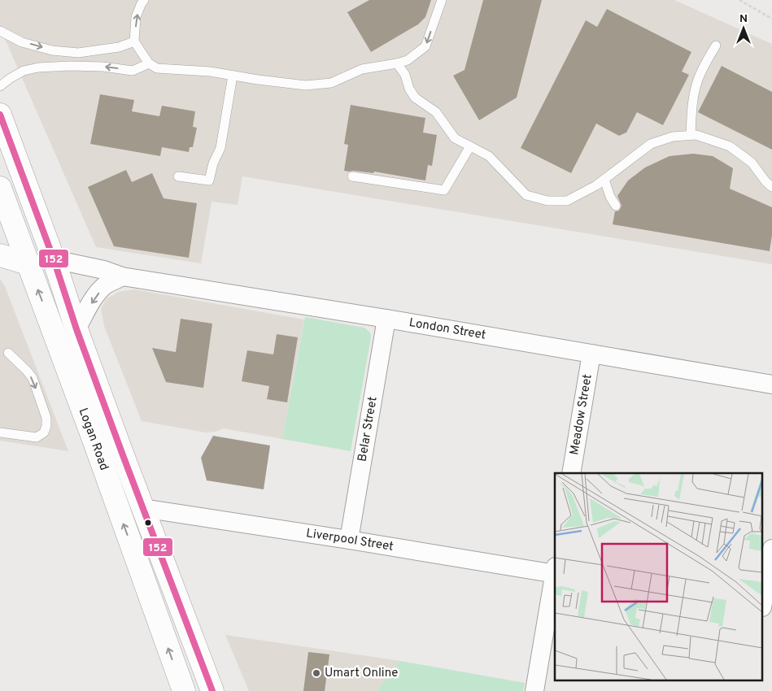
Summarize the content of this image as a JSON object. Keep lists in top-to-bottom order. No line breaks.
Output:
{"streets":{"main road":["Logan Road"],"street":["London Street","Meadow Street","Belar Street","Liverpool Street"]},"crossings":[["London Street","Meadow Street"],["London Street","Belar Street"],["London Street","Logan Road"],["Belar Street","Liverpool Street"],["Logan Road","Liverpool Street"]],"places":["Umart Online"],"lines":["transit line 152"],"north":"top"}
